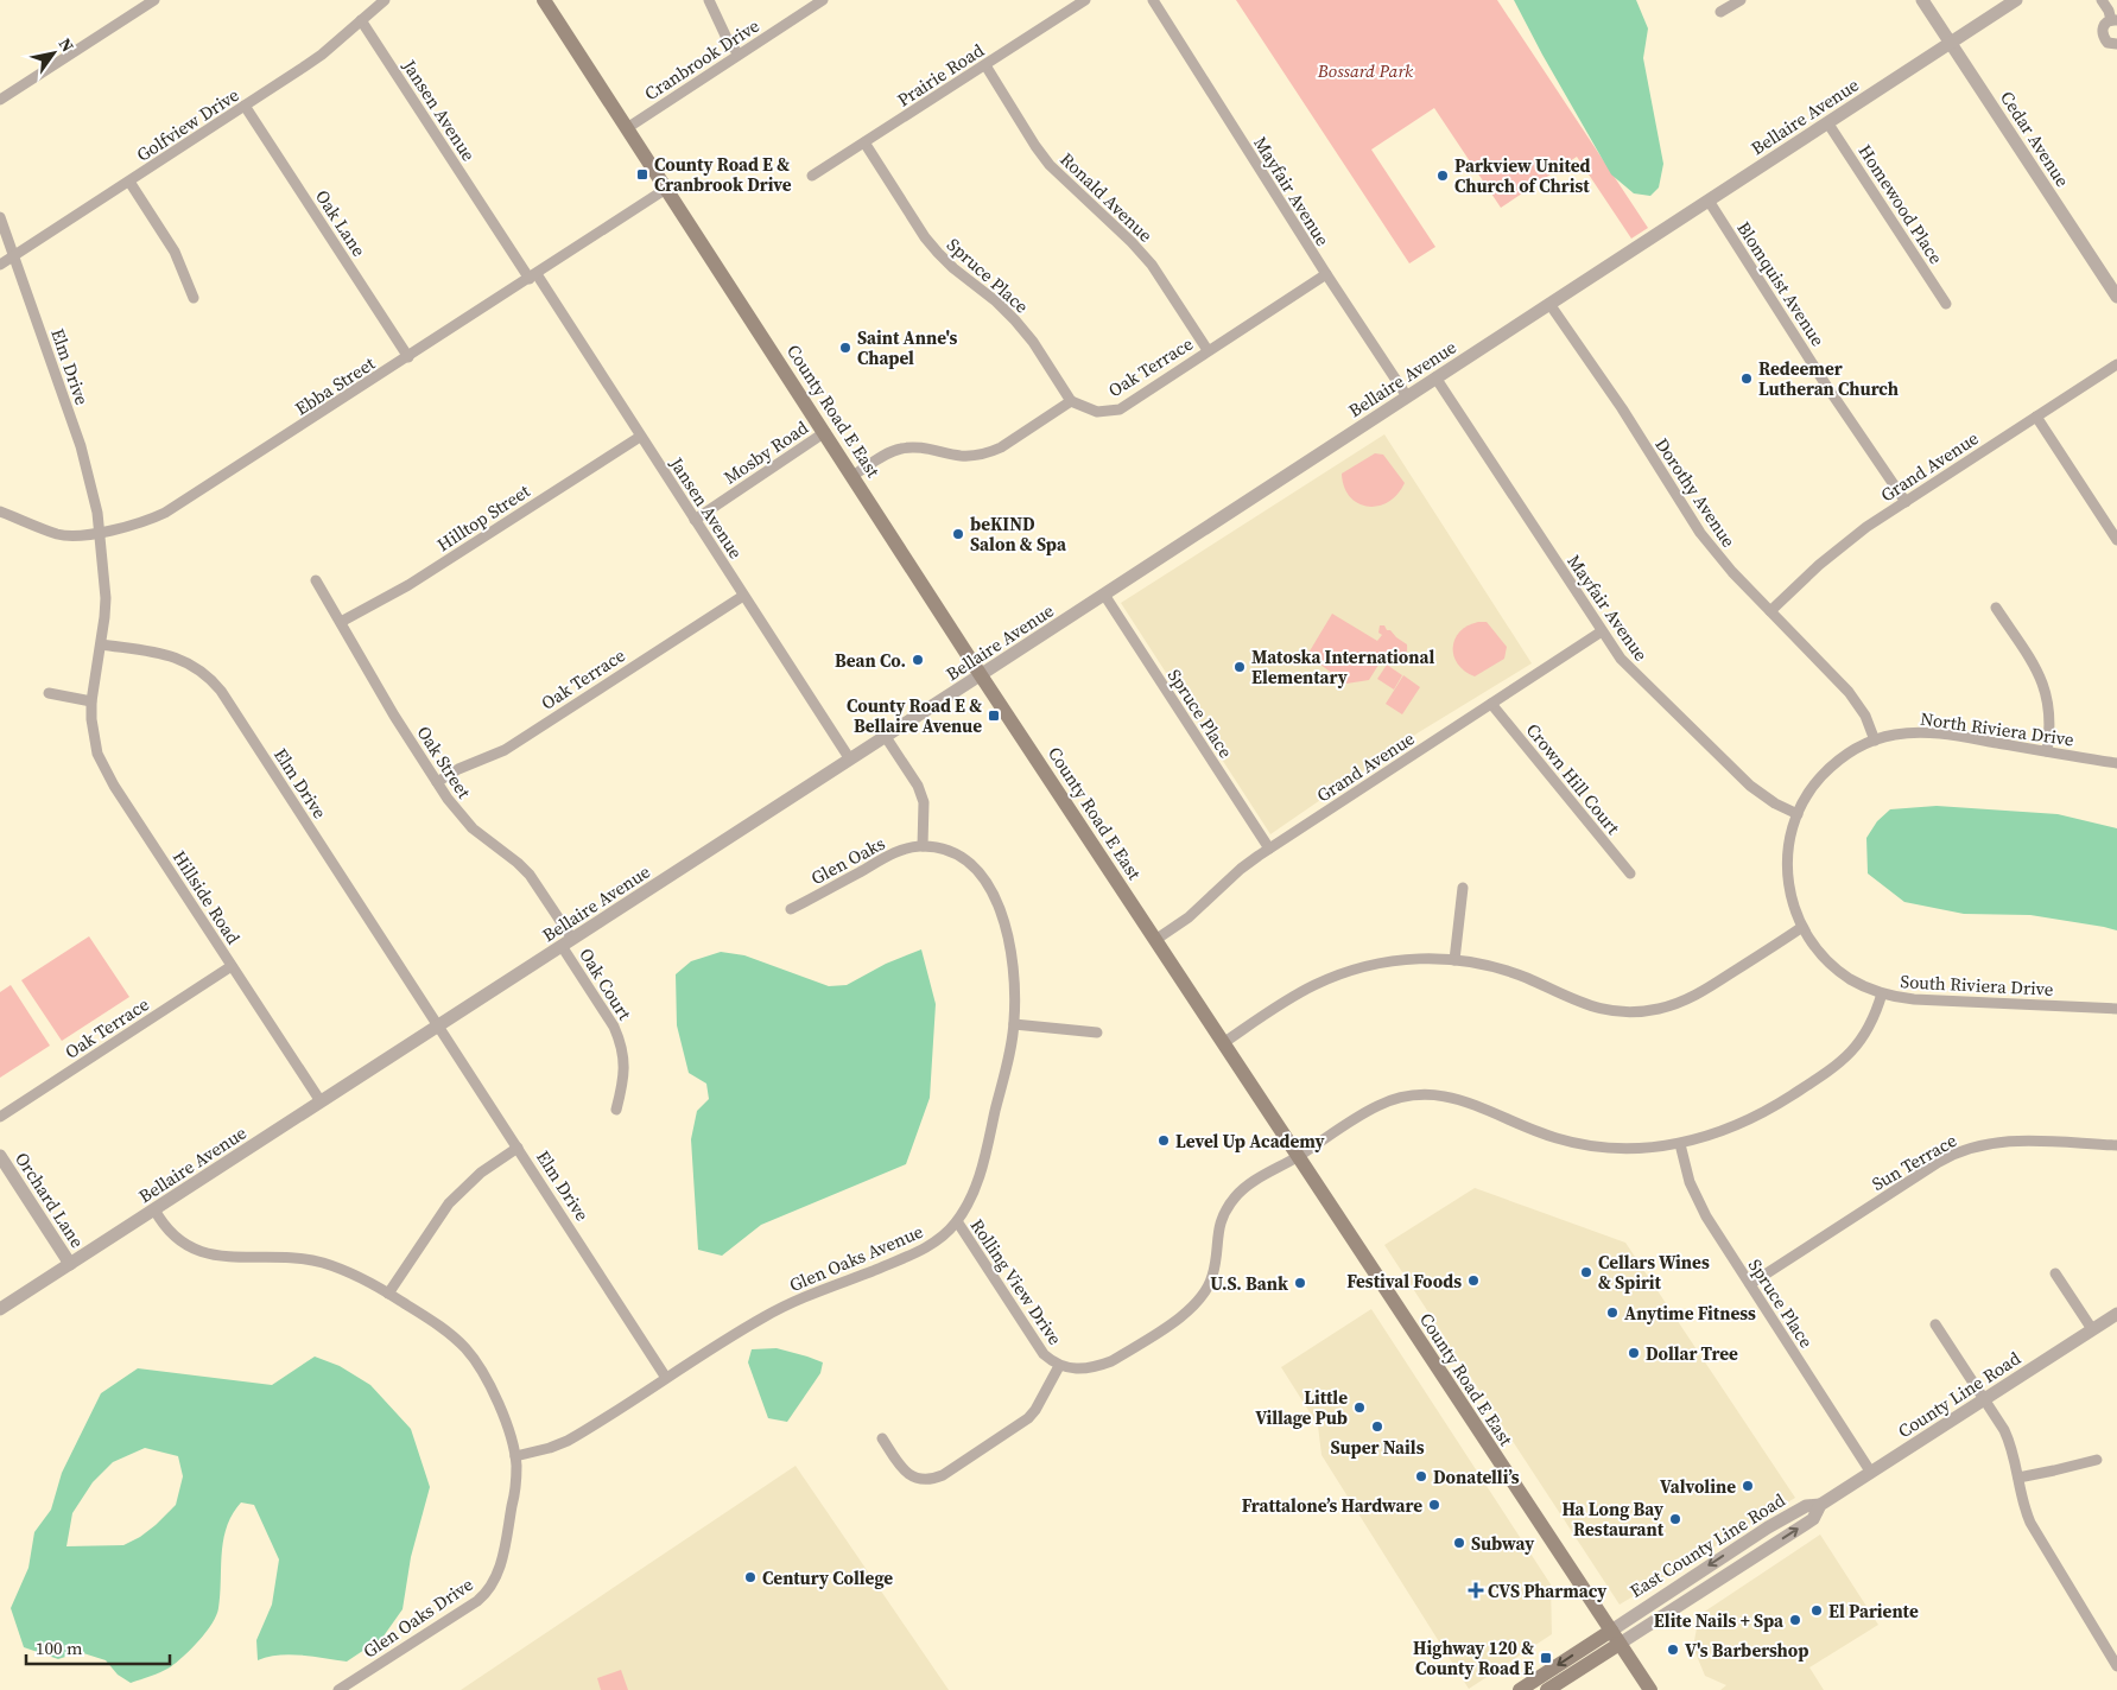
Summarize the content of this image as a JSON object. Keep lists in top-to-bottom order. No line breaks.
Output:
{"streets":{"main road":["County Road E East","East County Line Road"],"street":["Cranbrook Drive","Prairie Road","Jansen Avenue","Bellaire Avenue","Golfview Drive","Cedar Avenue","Mayfair Avenue","Ronald Avenue","Homewood Place","Oak Lane","Spruce Place","Blomquist Avenue","Elm Drive","Oak Terrace","Ebba Street","Mosby Road","Grand Avenue","Dorothy Avenue","Hilltop Street","North Riviera Drive","Oak Street","Crown Hill Court","Glen Oaks","Hillside Road","Oak Court","South Riviera Drive","Sun Terrace","Orchard Lane","Glen Oaks Avenue","Rolling View Drive","County Line Road","Glen Oaks Drive"]},"crossings":[["Cranbrook Drive","County Road E East"],["Prairie Road","Ronald Avenue"],["Prairie Road","Spruce Place"],["Jansen Avenue","Bellaire Avenue"],["Jansen Avenue","Golfview Drive"],["Jansen Avenue","Oak Terrace"],["Jansen Avenue","Ebba Street"],["Jansen Avenue","Mosby Road"],["Jansen Avenue","Hilltop Street"],["Bellaire Avenue","Cedar Avenue"],["Bellaire Avenue","Mayfair Avenue"],["Bellaire Avenue","Homewood Place"],["Bellaire Avenue","Spruce Place"],["Bellaire Avenue","Blomquist Avenue"],["Bellaire Avenue","Elm Drive"],["Bellaire Avenue","County Road E East"],["Bellaire Avenue","Dorothy Avenue"],["Bellaire Avenue","Oak Street"],["Bellaire Avenue","Hillside Road"],["Bellaire Avenue","Oak Court"],["Bellaire Avenue","Orchard Lane"],["Bellaire Avenue","Glen Oaks Drive"],["Golfview Drive","Oak Lane"],["Golfview Drive","Elm Drive"],["Mayfair Avenue","Oak Terrace"],["Mayfair Avenue","Grand Avenue"],["Mayfair Avenue","North Riviera Drive"],["Mayfair Avenue","South Riviera Drive"],["Ronald Avenue","Oak Terrace"],["Oak Lane","Ebba Street"],["Spruce Place","Oak Terrace"],["Spruce Place","Grand Avenue"],["Spruce Place","Sun Terrace"],["Spruce Place","Rolling View Drive"],["Spruce Place","County Line Road"],["Blomquist Avenue","Grand Avenue"],["Elm Drive","Ebba Street"],["Elm Drive","Hillside Road"],["Elm Drive","Glen Oaks Avenue"],["Oak Terrace","Oak Street"],["Oak Terrace","Hillside Road"],["Ebba Street","County Road E East"],["County Road E East","Mosby Road"],["County Road E East","Grand Avenue"],["County Road E East","Rolling View Drive"],["County Road E East","East County Line Road"],["Grand Avenue","Dorothy Avenue"],["Grand Avenue","Crown Hill Court"],["Dorothy Avenue","North Riviera Drive"],["Hilltop Street","Oak Street"],["North Riviera Drive","South Riviera Drive"],["Oak Street","Oak Court"],["Glen Oaks","Glen Oaks Avenue"],["South Riviera Drive","Rolling View Drive"],["Glen Oaks Avenue","Rolling View Drive"],["Glen Oaks Avenue","Glen Oaks Drive"],["County Line Road","East County Line Road"]],"parks":["Bossard Park"],"places":{"transit":["County Road E & Cranbrook Drive","County Road E & Bellaire Avenue","Highway 120 & County Road E"],"other":["Parkview United Church of Christ","Saint Anne's Chapel","Redeemer Lutheran Church","beKIND Salon & Spa","Bean Co.","Matoska International Elementary","Level Up Academy","Cellars Wines & Spirit","Festival Foods","U.S. Bank","Anytime Fitness","Dollar Tree","Little Village Pub","Super Nails","Donatelli’s","Valvoline","Frattalone’s Hardware","Ha Long Bay Restaurant","Subway","Century College","El Pariente","Elite Nails + Spa","V's Barbershop"],"health":["CVS Pharmacy"]},"scale_bar":"100 m","north":"top right"}
